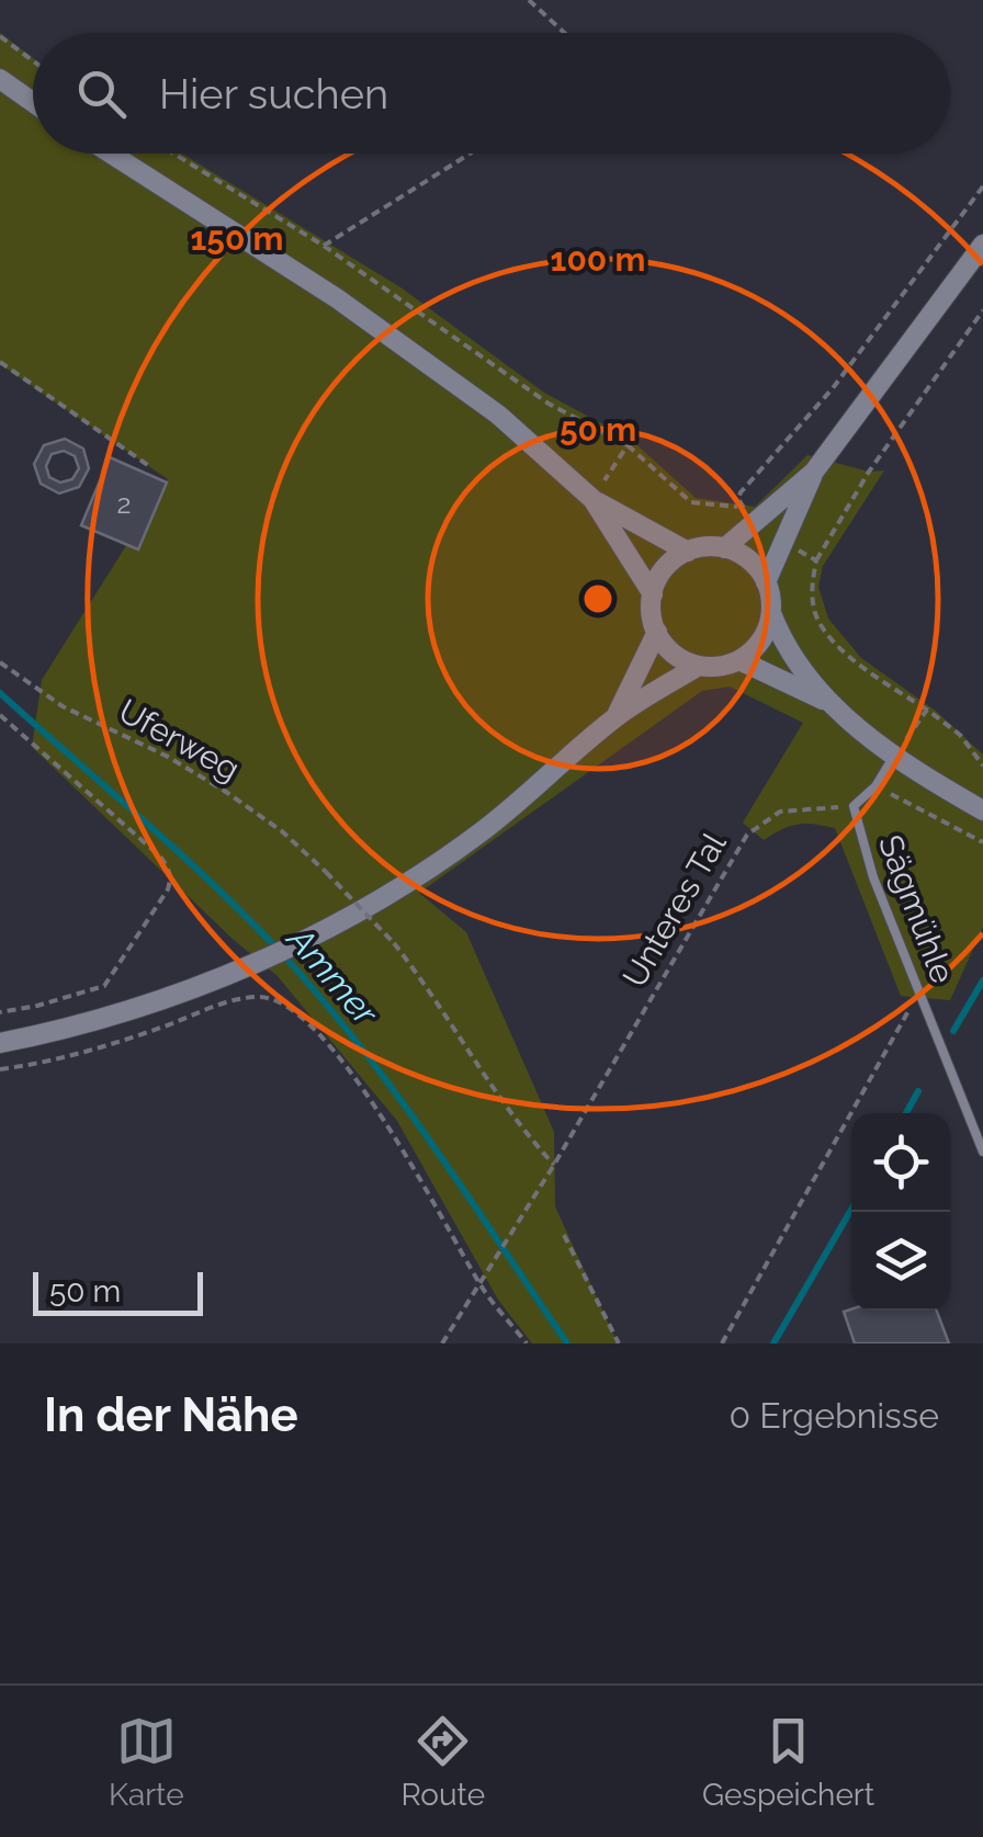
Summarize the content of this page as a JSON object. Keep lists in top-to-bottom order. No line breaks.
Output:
{"streets":{"lane":["Sägmühle"],"path":["Uferweg","Unteres Tal"]},"crossings":[["Uferweg","Unteres Tal"],["Sägmühle","Unteres Tal"]],"water":["Ammer"],"house_numbers":["2"],"scale_bar":"50 m","page":{"search":"Hier suchen","scale":"50 m","heading":["In der Nähe","0 Ergebnisse"],"nav":["Karte","Route","Gespeichert"]},"rings":["150 m","100 m","50 m"]}
